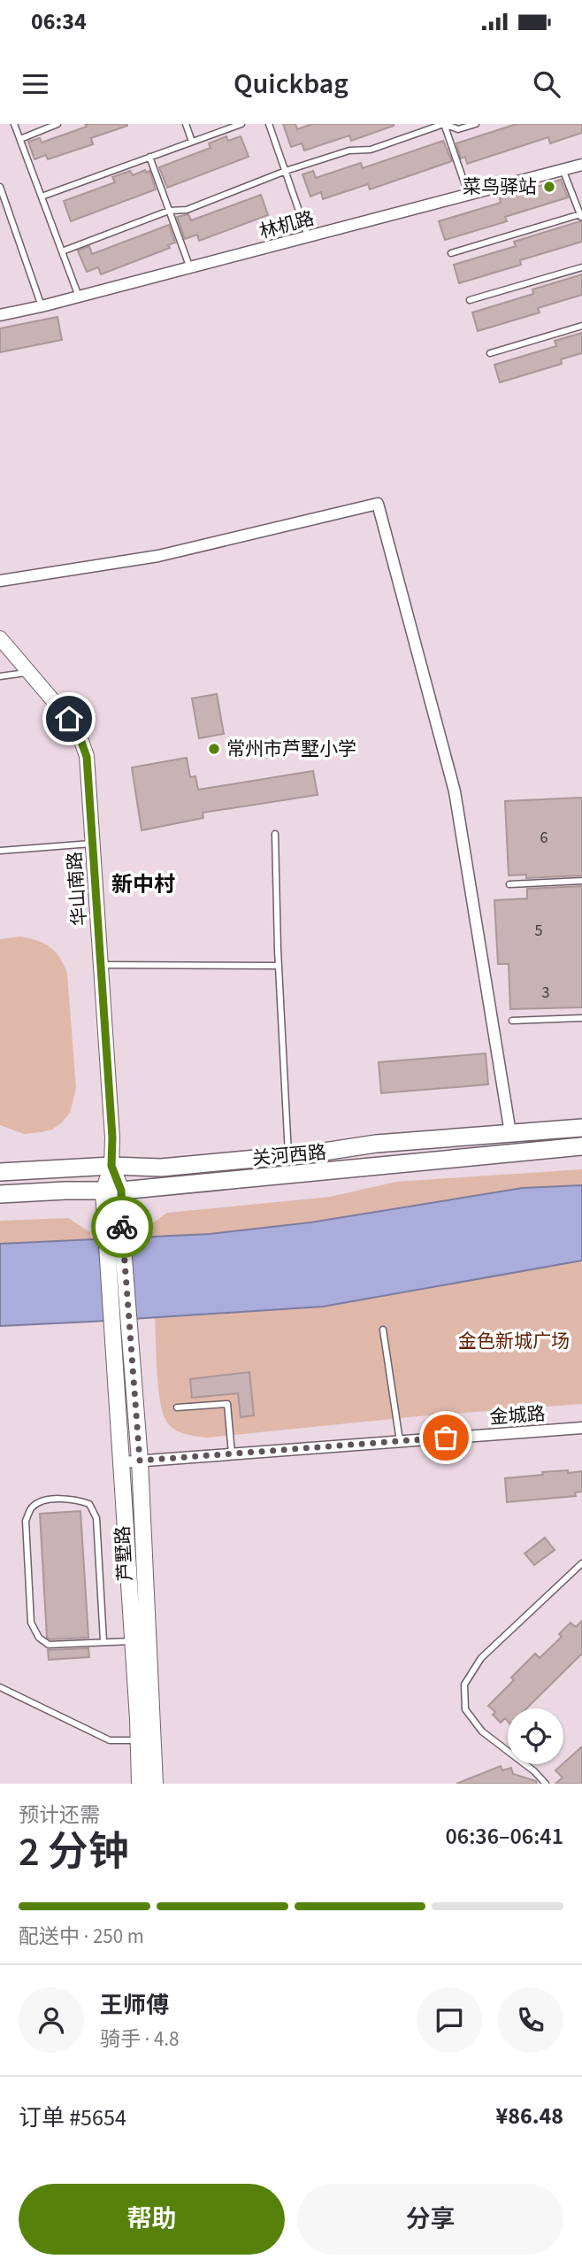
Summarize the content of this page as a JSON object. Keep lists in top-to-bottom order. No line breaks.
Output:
{"streets":{"main road":["关河西路","芦墅路"],"street":["林机路","华山南路","金城路"]},"crossings":[["华山南路","关河西路"],["金城路","芦墅路"]],"districts":["新中村"],"parks":["金色新城广场"],"places":["菜鸟驿站","常州市芦墅小学"],"house_numbers":["6","5","3"],"page":{"status":"06:34","header":"Quickbag","heading":["2 分钟","预计还需","06:36–06:41"],"panel":["王师傅","骑手 · 4.8","订单 #5654","¥86.48"],"bar":"配送中 · 250 m","buttons":["帮助","分享"]}}
